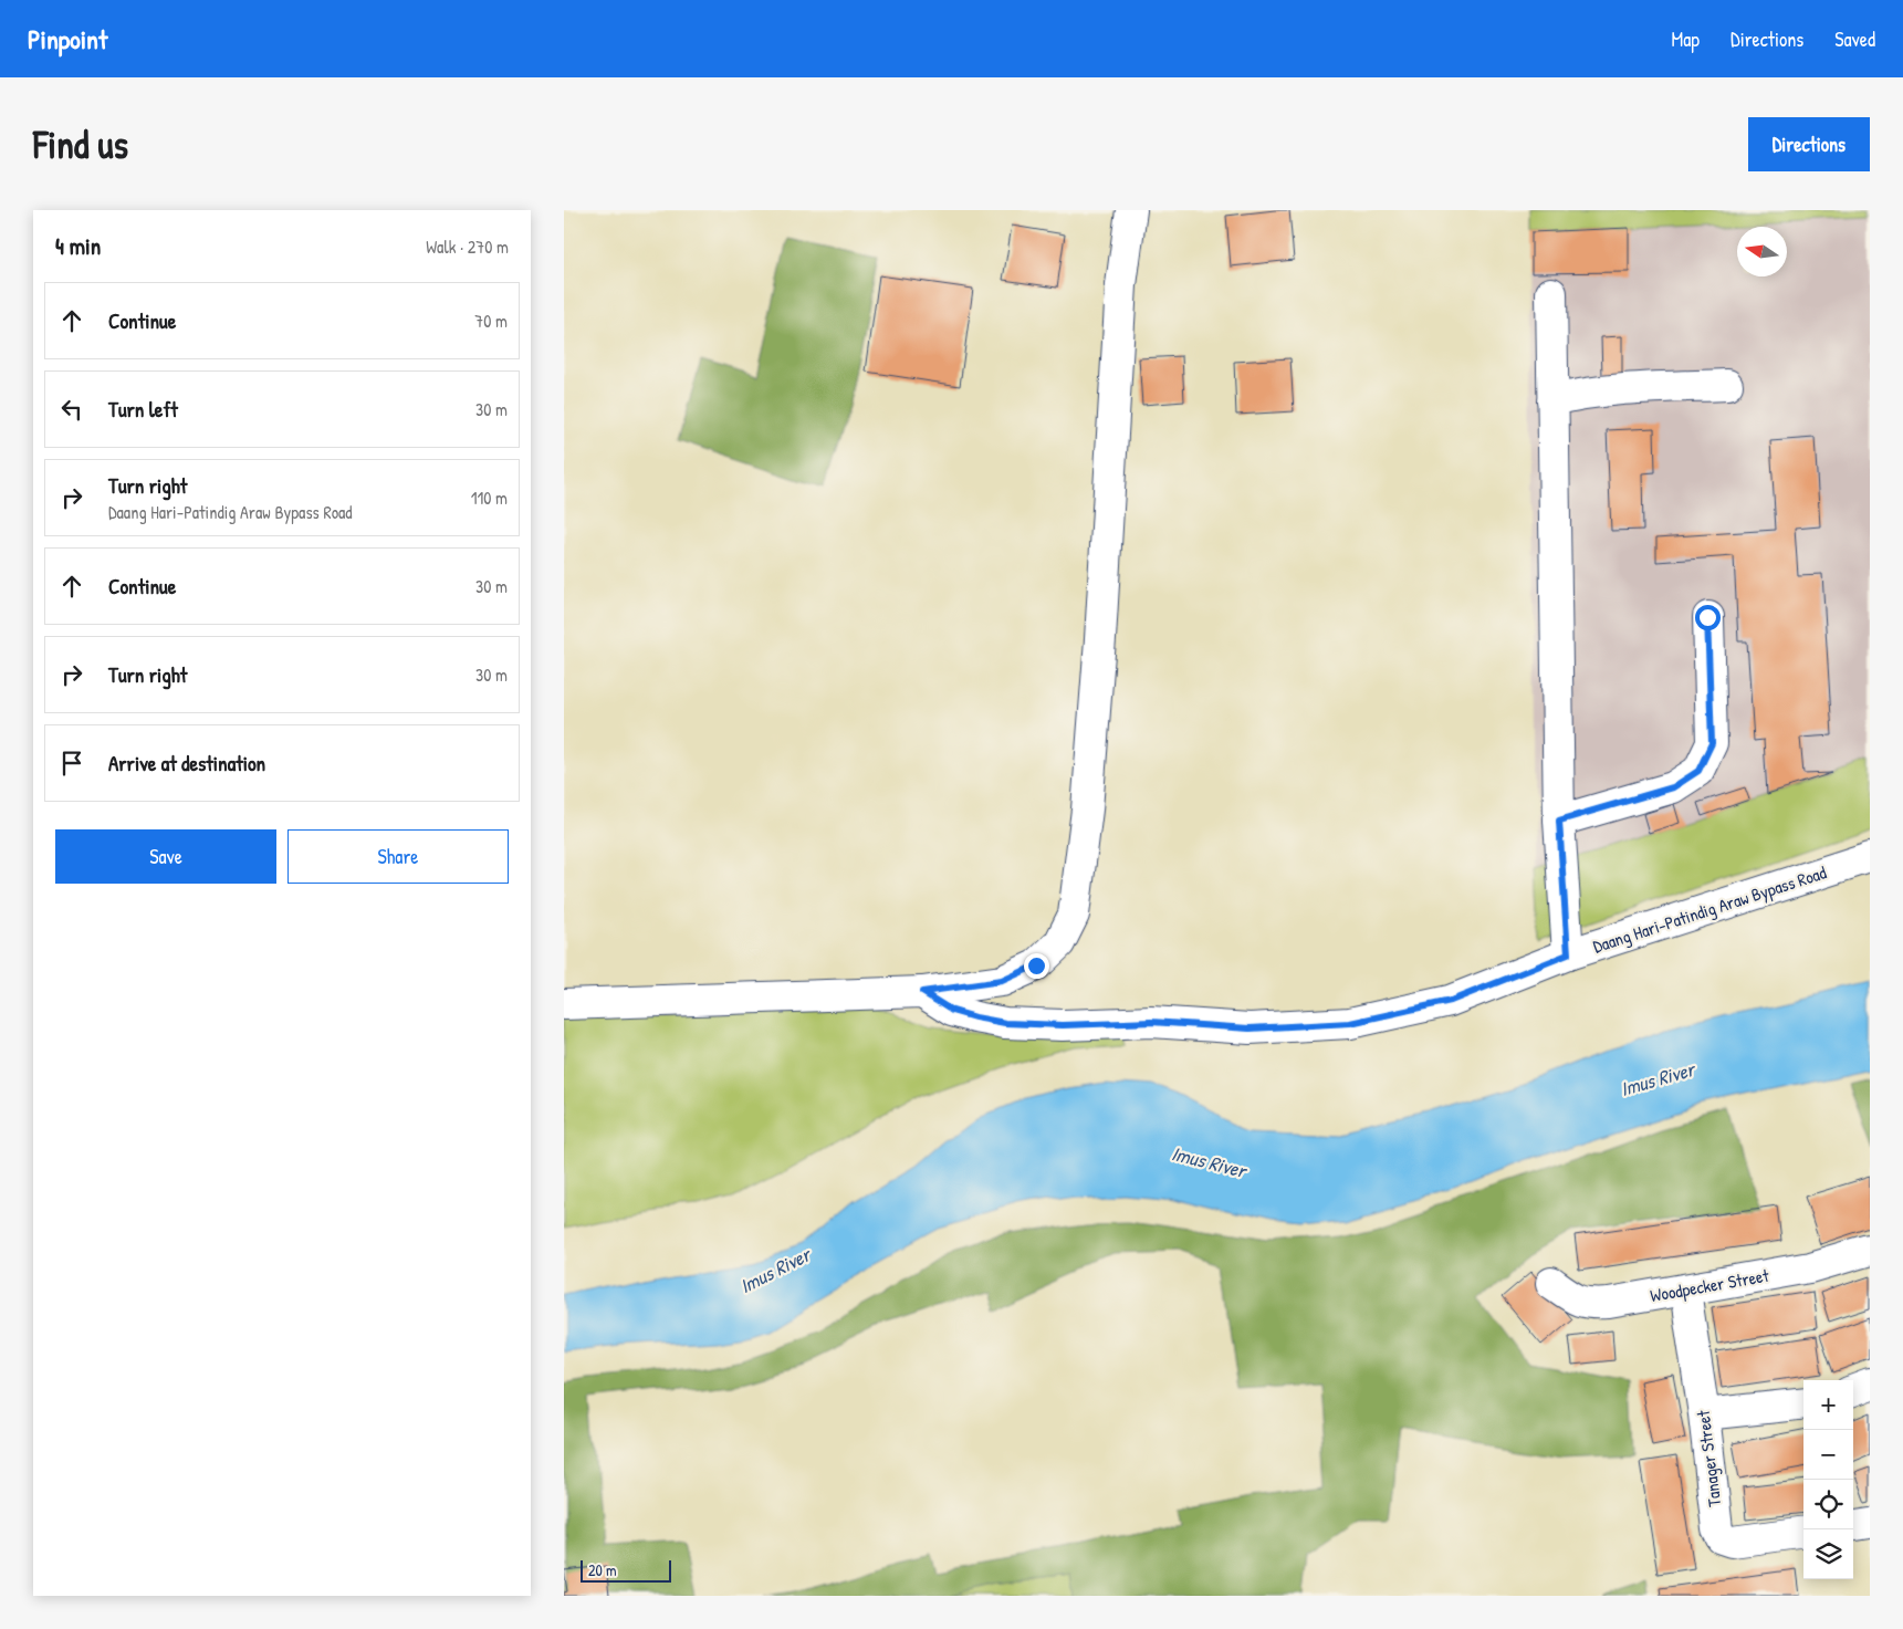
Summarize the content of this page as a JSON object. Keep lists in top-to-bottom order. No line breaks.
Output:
{"streets":{"street":["Daang Hari-Patindig Araw Bypass Road","Woodpecker Street","Tanager Street"]},"crossings":[["Woodpecker Street","Tanager Street"]],"water":["Imus River"],"scale_bar":"20 m","north":"left","page":{"header":"Pinpoint","nav":["Map","Directions","Saved"],"buttons":["Directions",["Save","Share"]],"title":"Find us","heading":["4 min","Walk · 270 m"],"list":[["Continue","70 m"],["Turn left","30 m"],["Turn right","Daang Hari-Patindig Araw Bypass Road","110 m"],["Continue","30 m"],["Turn right","30 m"],"Arrive at destination"],"map_buttons":["+","−"],"scale":"20 m"}}
